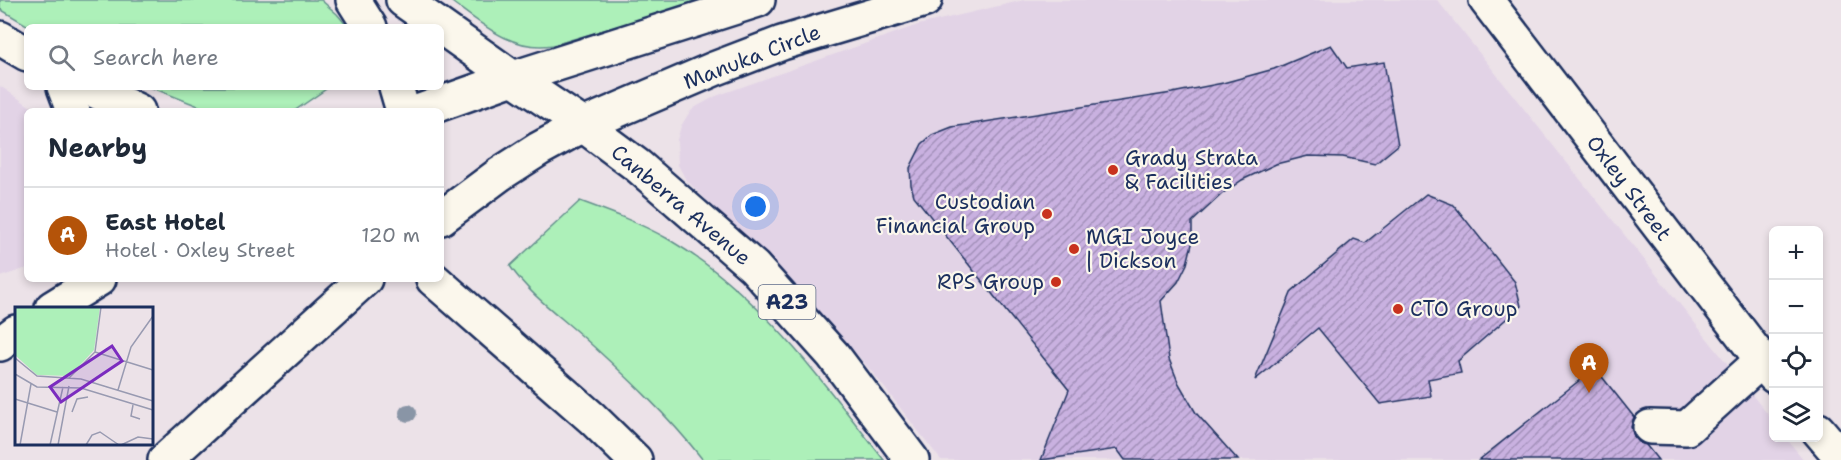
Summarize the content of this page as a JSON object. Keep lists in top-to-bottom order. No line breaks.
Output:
{"streets":{"main road":["Manuka Circle","Oxley Street","Canberra Avenue","A23"]},"crossings":[["Manuka Circle","Canberra Avenue"]],"places":["Grady Strata & Facilities","Custodian Financial Group","MGI Joyce | Dickson","RPS Group","CTO Group"],"page":{"search":"Search here","heading":"Nearby","list":[{"mark":"A","name":"East Hotel","note":"Hotel · Oxley Street","value":"120 m"}],"map_buttons":["+","−"],"pins":"A"}}
